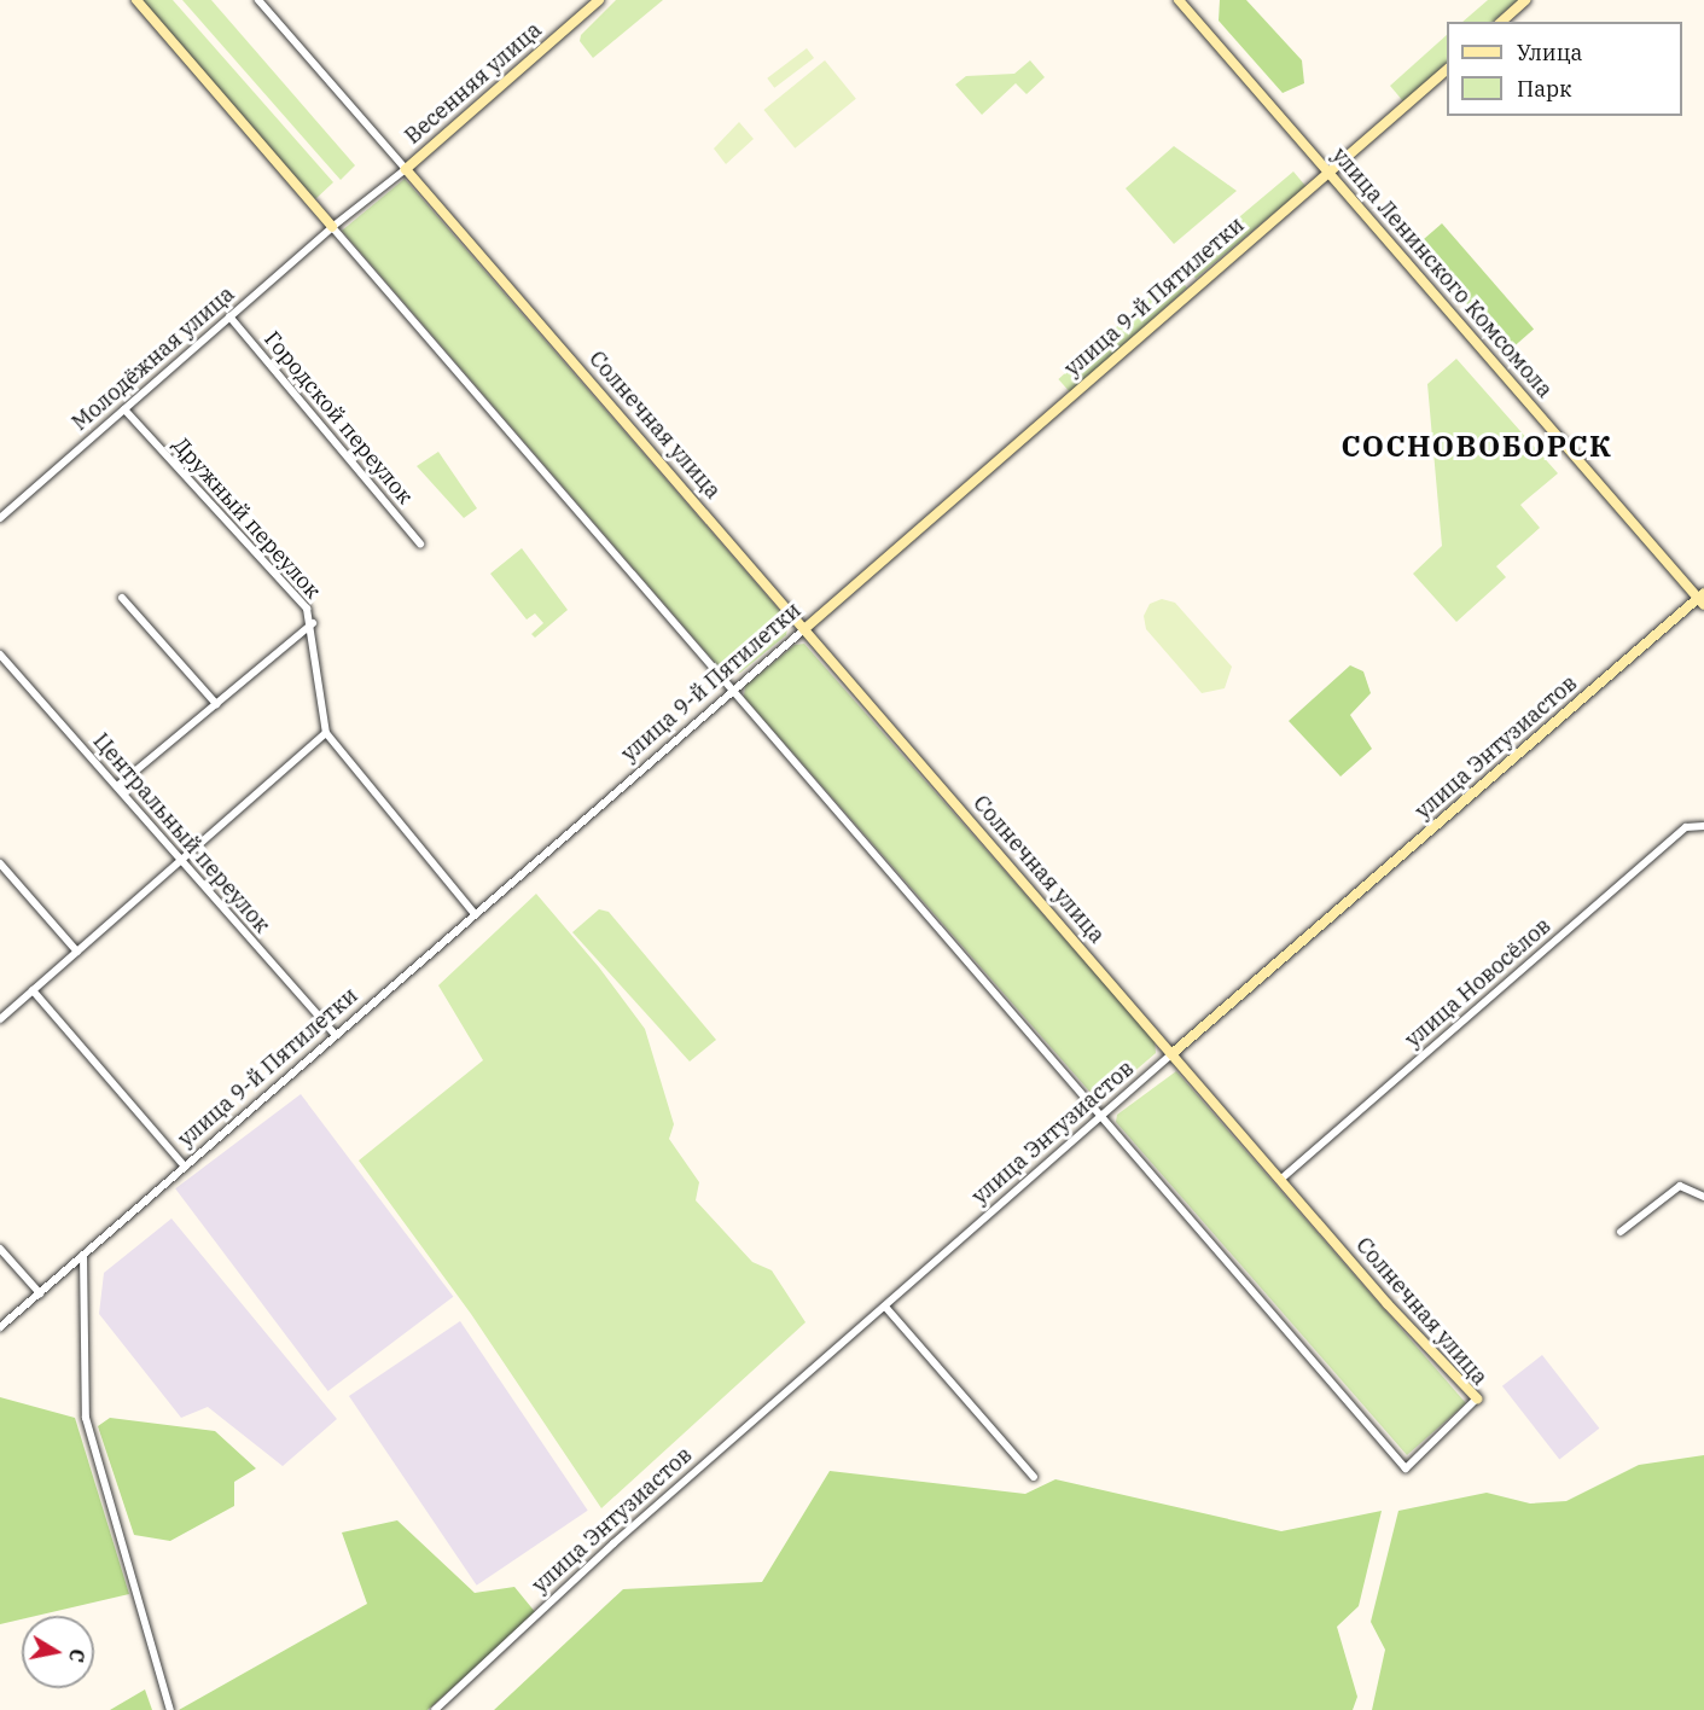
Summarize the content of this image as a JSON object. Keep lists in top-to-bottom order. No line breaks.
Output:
{"streets":{"street":["Весенняя улица","улица Ленинского Комсомола","улица 9-й Пятилетки","Молодёжная улица","Городской переулок","Солнечная улица","Дружный переулок","улица Энтузиастов","Центральный переулок","улица Новосёлов"]},"crossings":[["Весенняя улица","Молодёжная улица"],["Весенняя улица","Солнечная улица"],["улица Ленинского Комсомола","улица 9-й Пятилетки"],["улица Ленинского Комсомола","улица Энтузиастов"],["улица 9-й Пятилетки","Солнечная улица"],["улица 9-й Пятилетки","Центральный переулок"],["Молодёжная улица","Городской переулок"],["Молодёжная улица","Солнечная улица"],["Молодёжная улица","Дружный переулок"],["Солнечная улица","улица Энтузиастов"],["Солнечная улица","улица Новосёлов"]],"districts":["СОСНОВОБОРСК"],"legend":["Улица","Парк"],"north":"right"}
